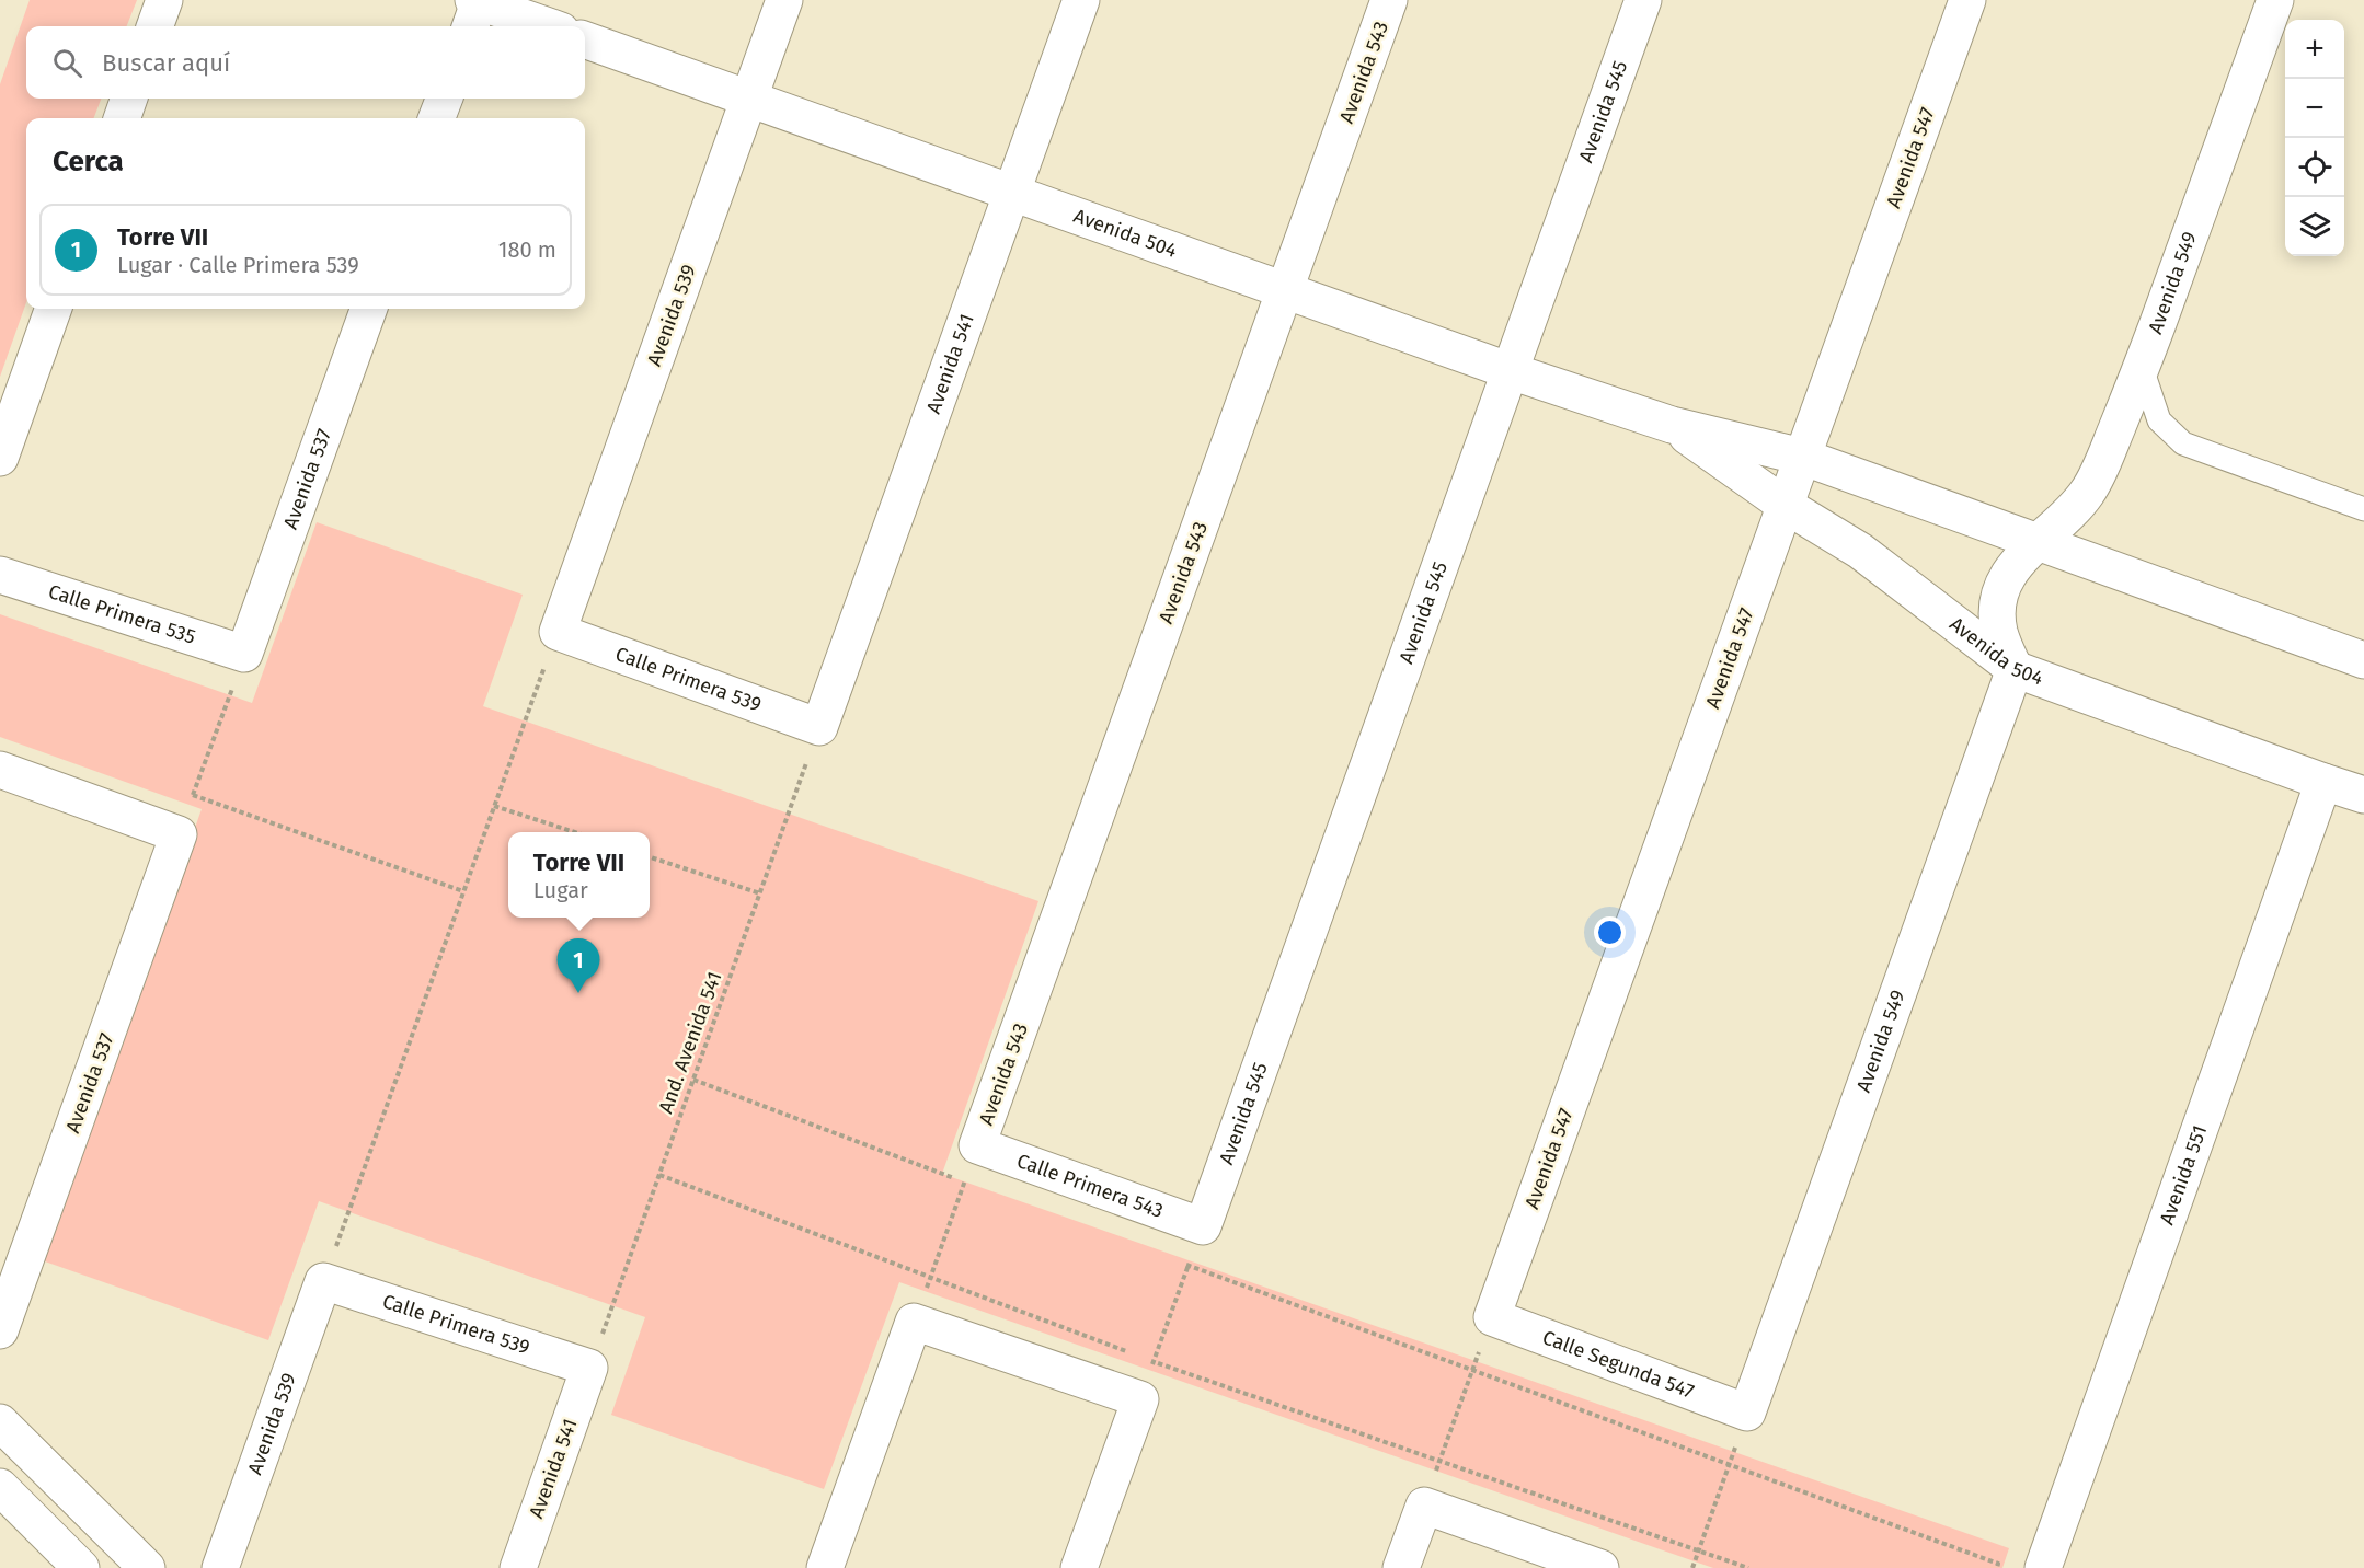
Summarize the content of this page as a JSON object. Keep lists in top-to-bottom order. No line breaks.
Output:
{"streets":{"main road":["Avenida 543","Avenida 545","Avenida 547","Avenida 504","Avenida 549","Avenida 539","Avenida 541","Avenida 537","Calle Primera 535","Calle Primera 539","Avenida 551","Calle Primera 543","Calle Segunda 547"],"path":["And. Avenida 541"]},"crossings":[["Avenida 543","Avenida 504"],["Avenida 543","Calle Primera 543"],["Avenida 545","Avenida 504"],["Avenida 545","Calle Primera 543"],["Avenida 547","Avenida 504"],["Avenida 547","Calle Segunda 547"],["Avenida 504","Avenida 549"],["Avenida 504","Avenida 539"],["Avenida 504","Avenida 541"],["Avenida 504","Avenida 551"],["Avenida 549","Calle Segunda 547"],["Avenida 539","Calle Primera 539"],["Avenida 541","Calle Primera 539"],["Avenida 541","And. Avenida 541"],["Avenida 537","Calle Primera 535"],["Calle Primera 539","And. Avenida 541"]],"page":{"map_buttons":["+","−"],"search":"Buscar aquí","heading":"Cerca","list":[{"mark":"1","name":"Torre VII","note":"Lugar · Calle Primera 539","value":"180 m"}],"popup":["Torre VII","Lugar"],"pins":"1"}}
